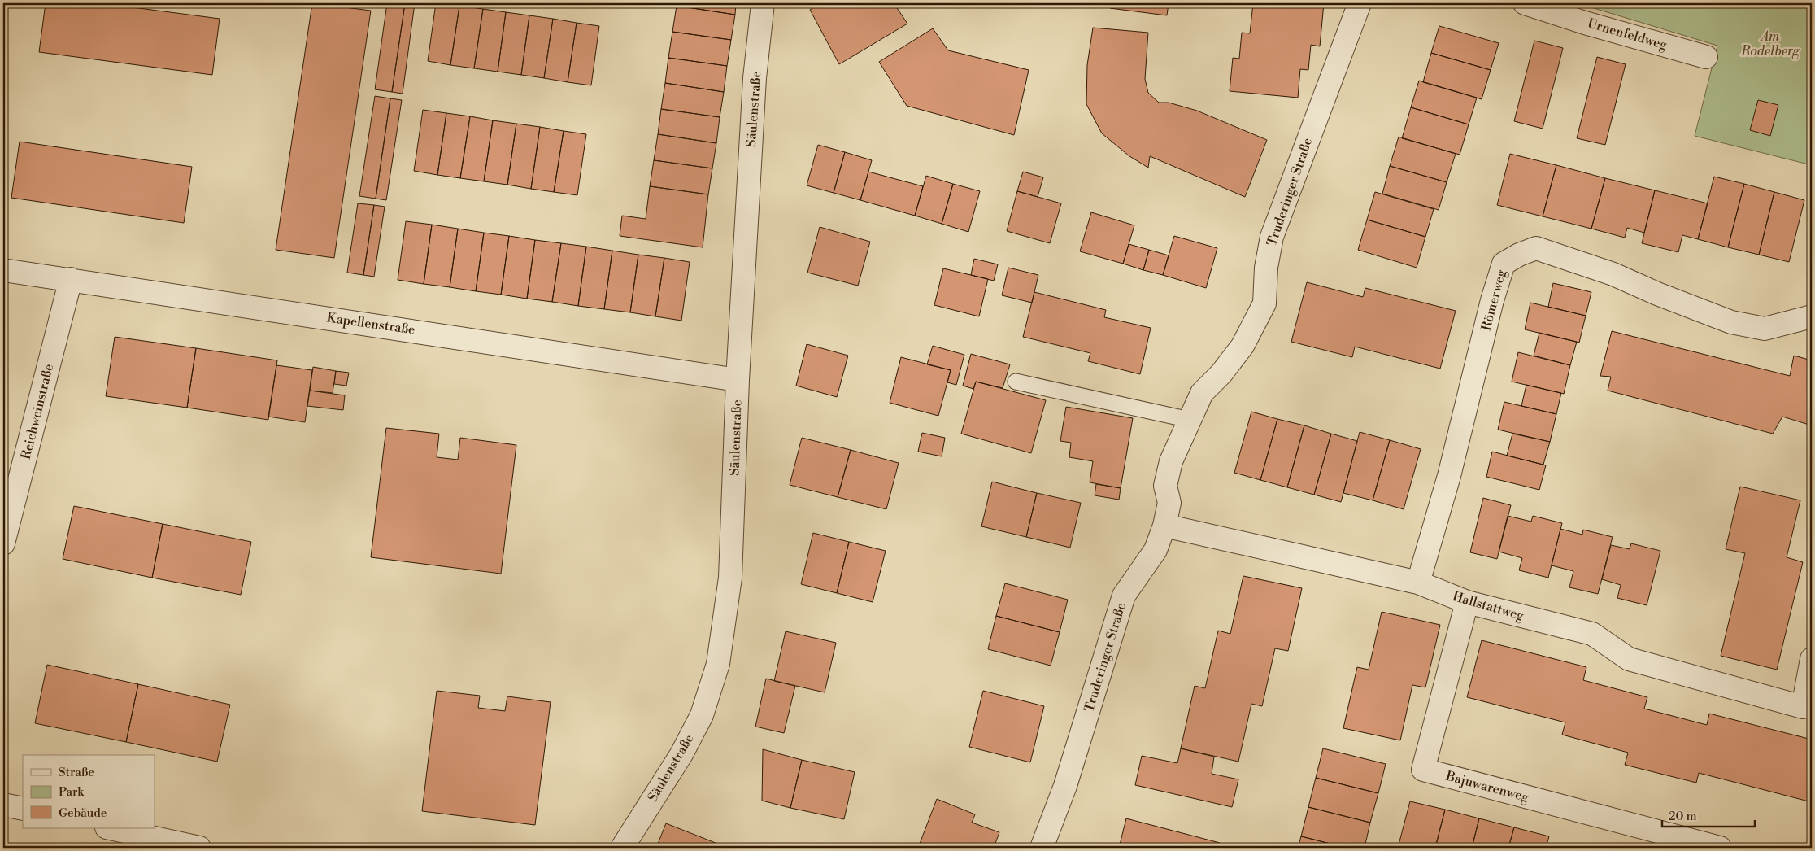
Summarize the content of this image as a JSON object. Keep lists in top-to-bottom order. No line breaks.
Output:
{"streets":{"street":["Urnenfeldweg","Säulenstraße","Truderinger Straße","Römerweg","Kapellenstraße","Reichweinstraße","Hallstattweg","Bajuwarenweg"]},"crossings":[["Säulenstraße","Kapellenstraße"],["Truderinger Straße","Hallstattweg"],["Römerweg","Hallstattweg"],["Kapellenstraße","Reichweinstraße"],["Hallstattweg","Bajuwarenweg"]],"parks":["Am Rodelberg"],"legend":["Straße","Park","Gebäude"],"scale_bar":"20 m"}
